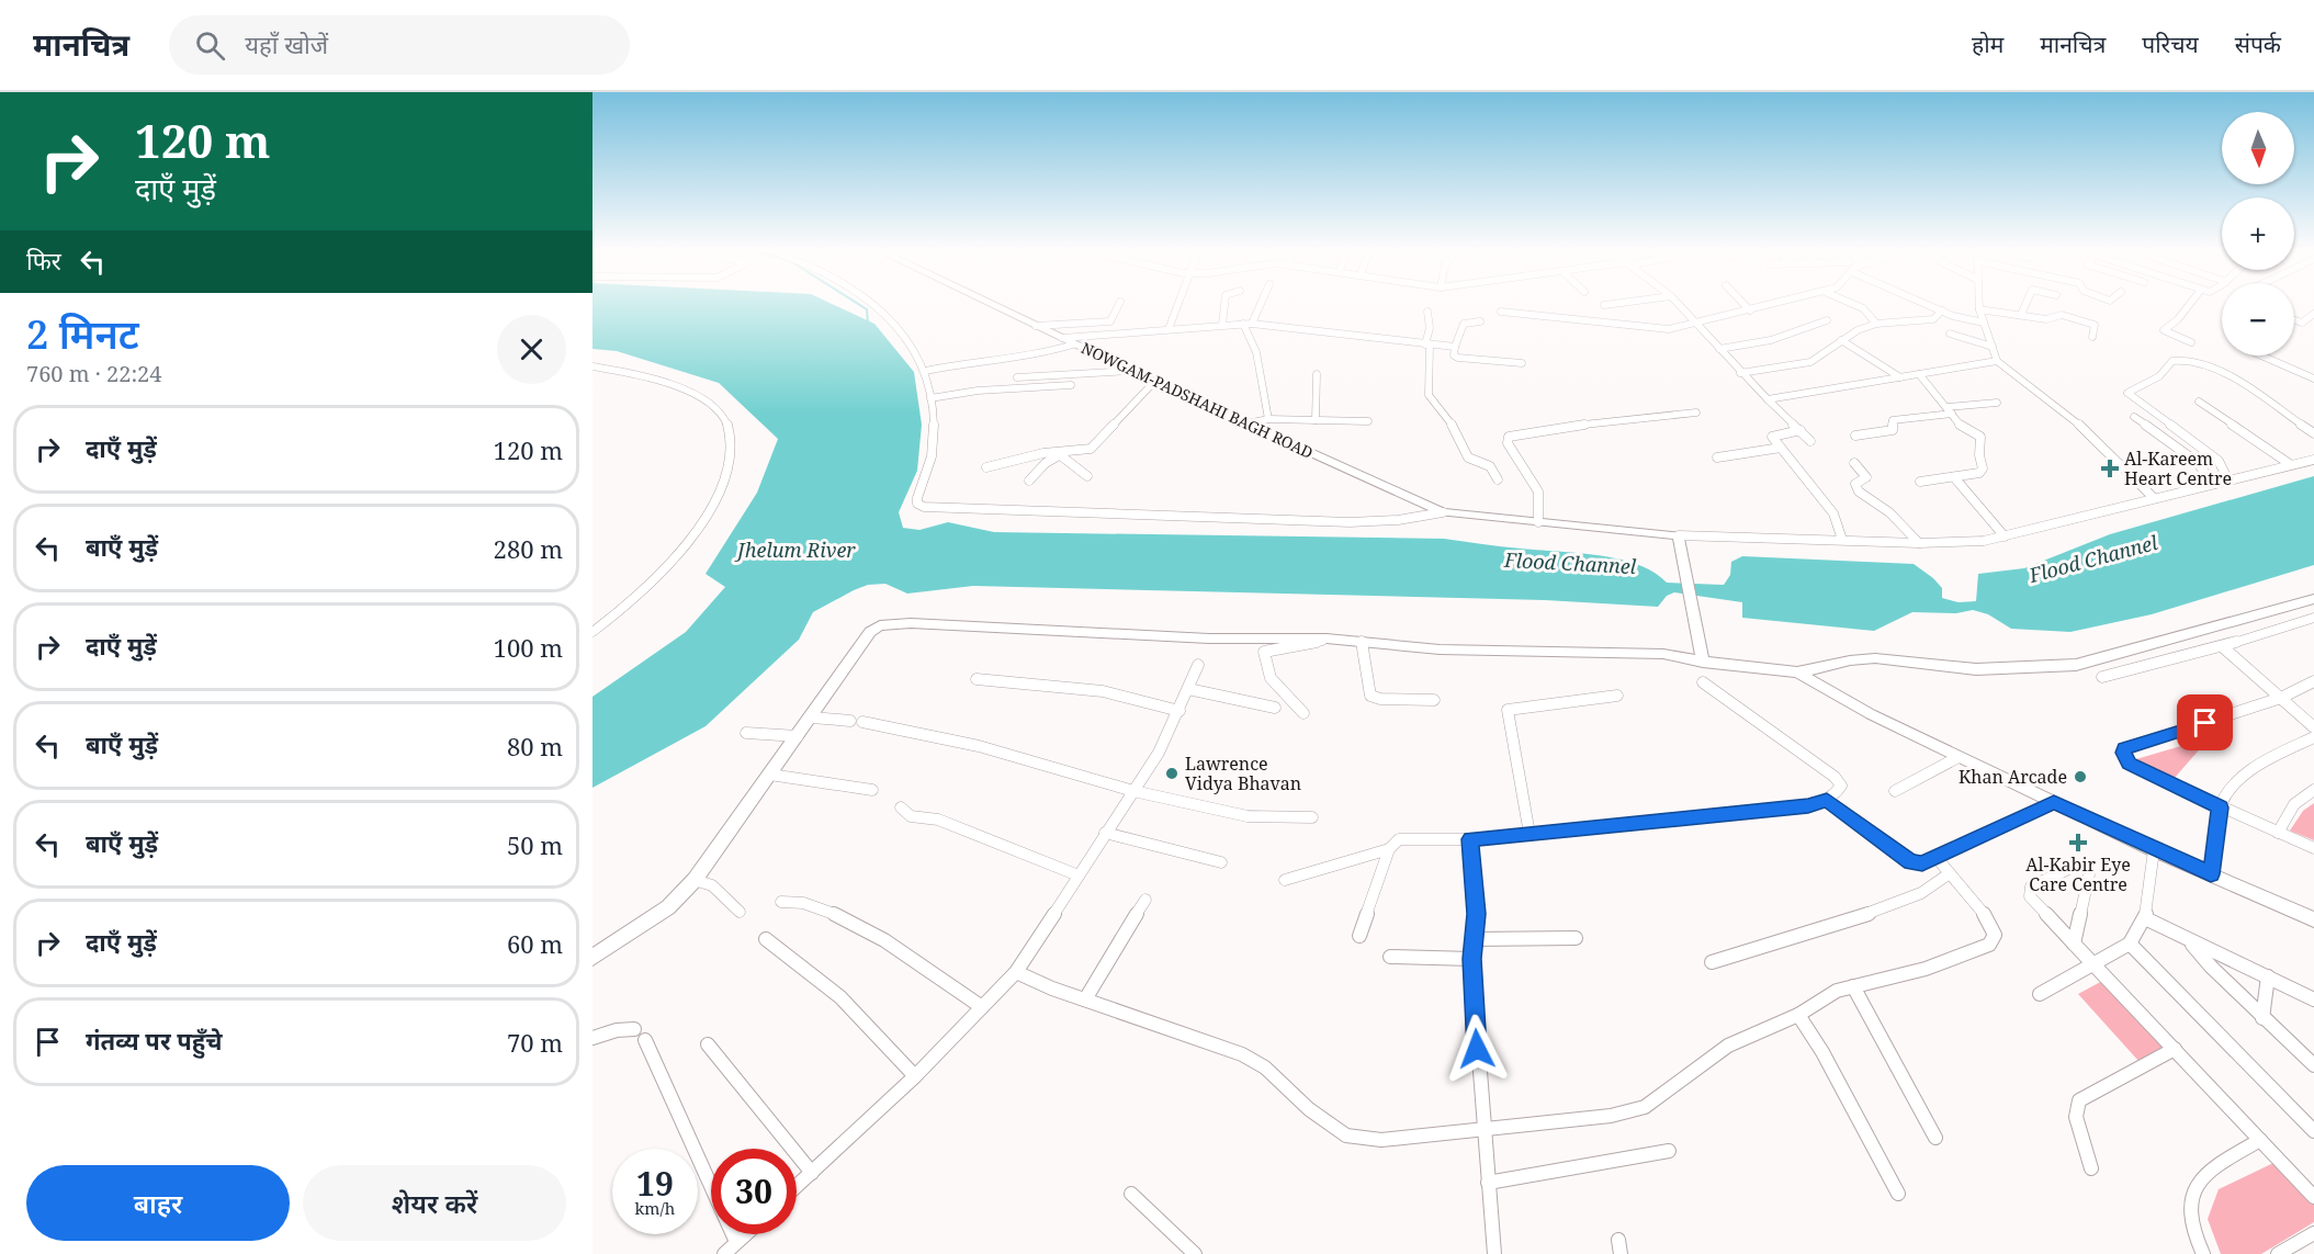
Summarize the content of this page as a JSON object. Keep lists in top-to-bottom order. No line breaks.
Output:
{"streets":{"main road":["NOWGAM-PADSHAHI BAGH ROAD"]},"water":["Jhelum River","Flood Channel"],"places":{"health":["Al-Kareem Heart Centre","Al-Kabir Eye Care Centre"],"other":["Lawrence Vidya Bhavan","Khan Arcade"]},"north":"bottom","page":{"header":"मानचित्र","search":"यहाँ खोजें","nav":["होम","मानचित्र","परिचय","संपर्क"],"turn":["120 m","दाएँ मुड़ें"],"map_buttons":["+","−"],"then":"फिर","heading":["2 मिनट","760 m · 22:24"],"list":[{"name":"दाएँ मुड़ें","value":"120 m"},{"name":"बाएँ मुड़ें","value":"280 m"},{"name":"दाएँ मुड़ें","value":"100 m"},{"name":"बाएँ मुड़ें","value":"80 m"},{"name":"बाएँ मुड़ें","value":"50 m"},{"name":"दाएँ मुड़ें","value":"60 m"},{"name":"गंतव्य पर पहुँचे","value":"70 m"}],"speed":"19 km/h","limit":"30","buttons":["बाहर","शेयर करें"]}}
